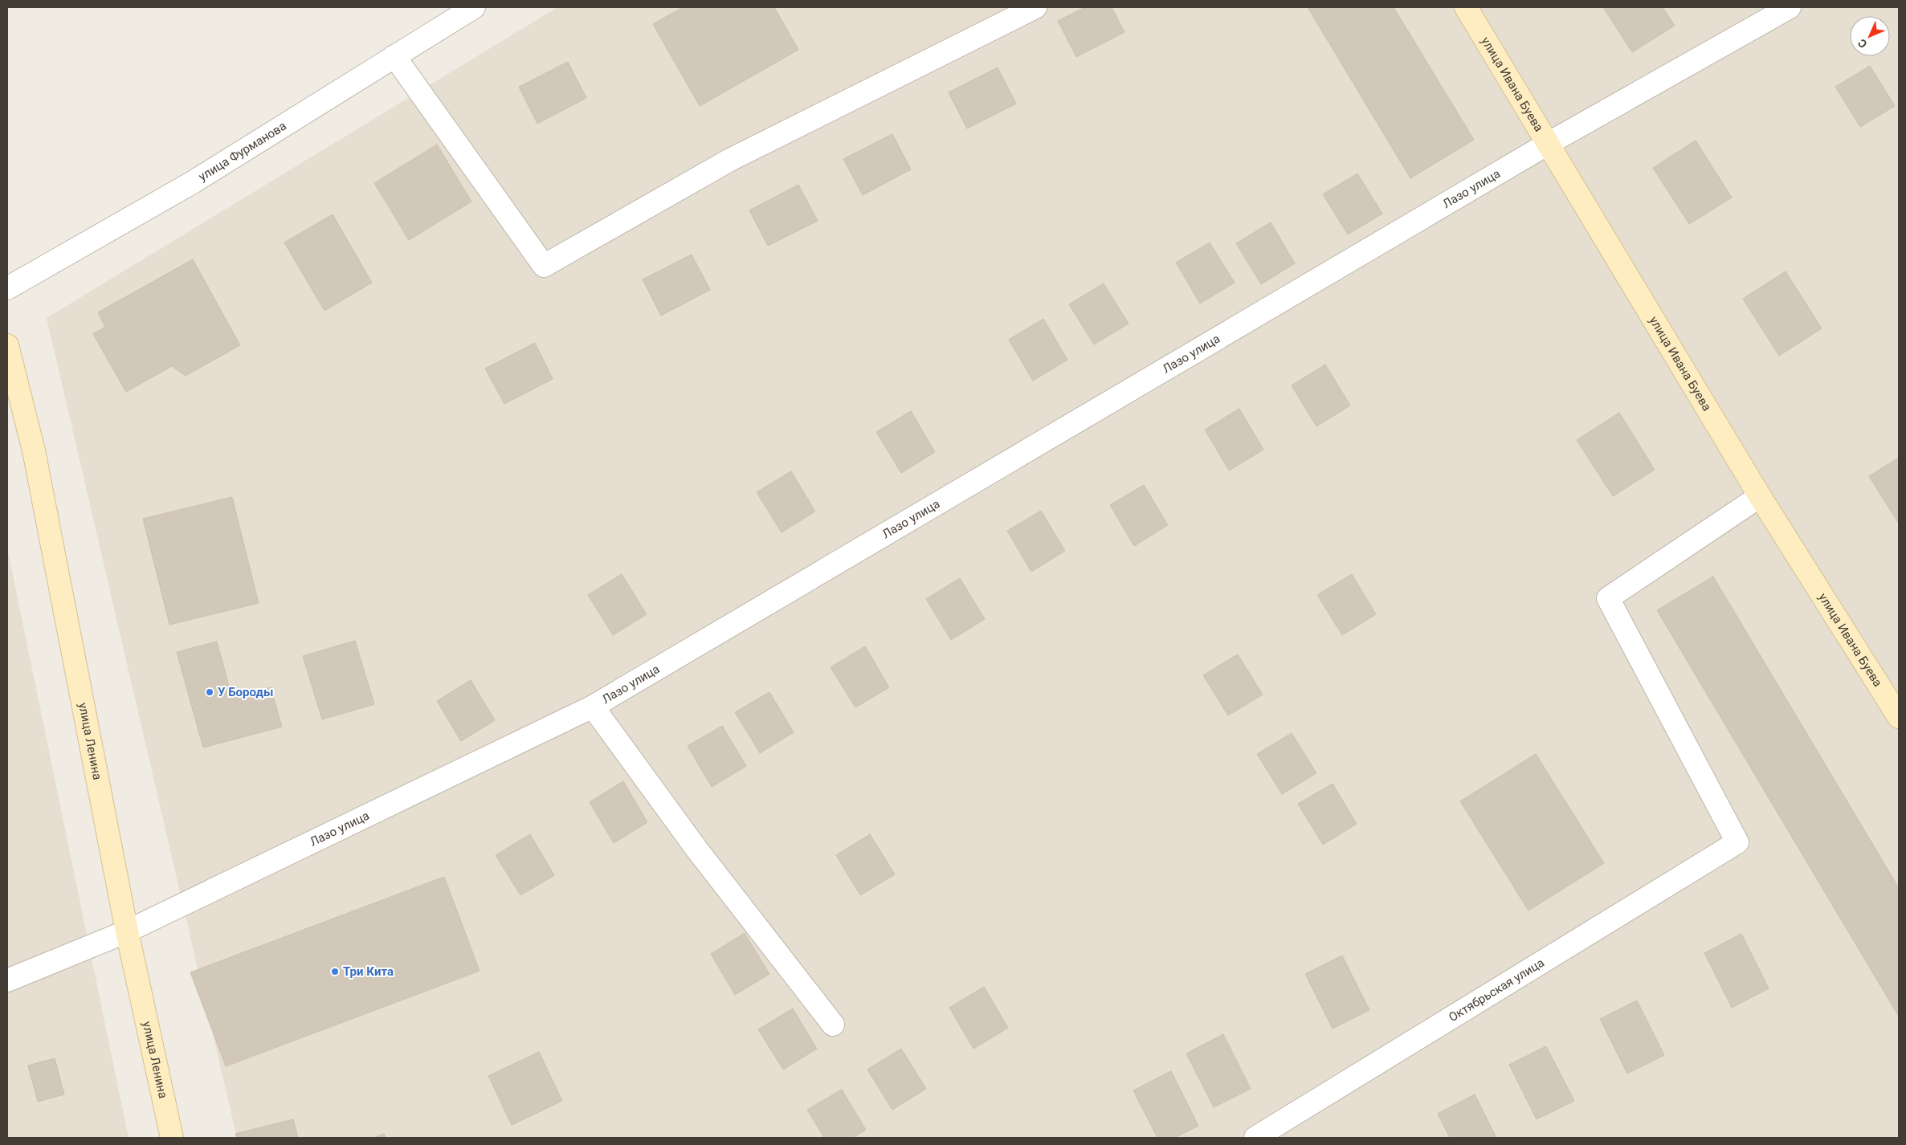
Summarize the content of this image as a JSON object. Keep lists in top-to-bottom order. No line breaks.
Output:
{"streets":{"street":["улица Ивана Буева","улица Фурманова","Лазо улица","улица Ленина","Октябрьская улица"]},"crossings":[["улица Ивана Буева","Лазо улица"],["улица Ивана Буева","Октябрьская улица"],["Лазо улица","улица Ленина"]],"places":["У Бороды","Три Кита"],"north":"bottom left"}
